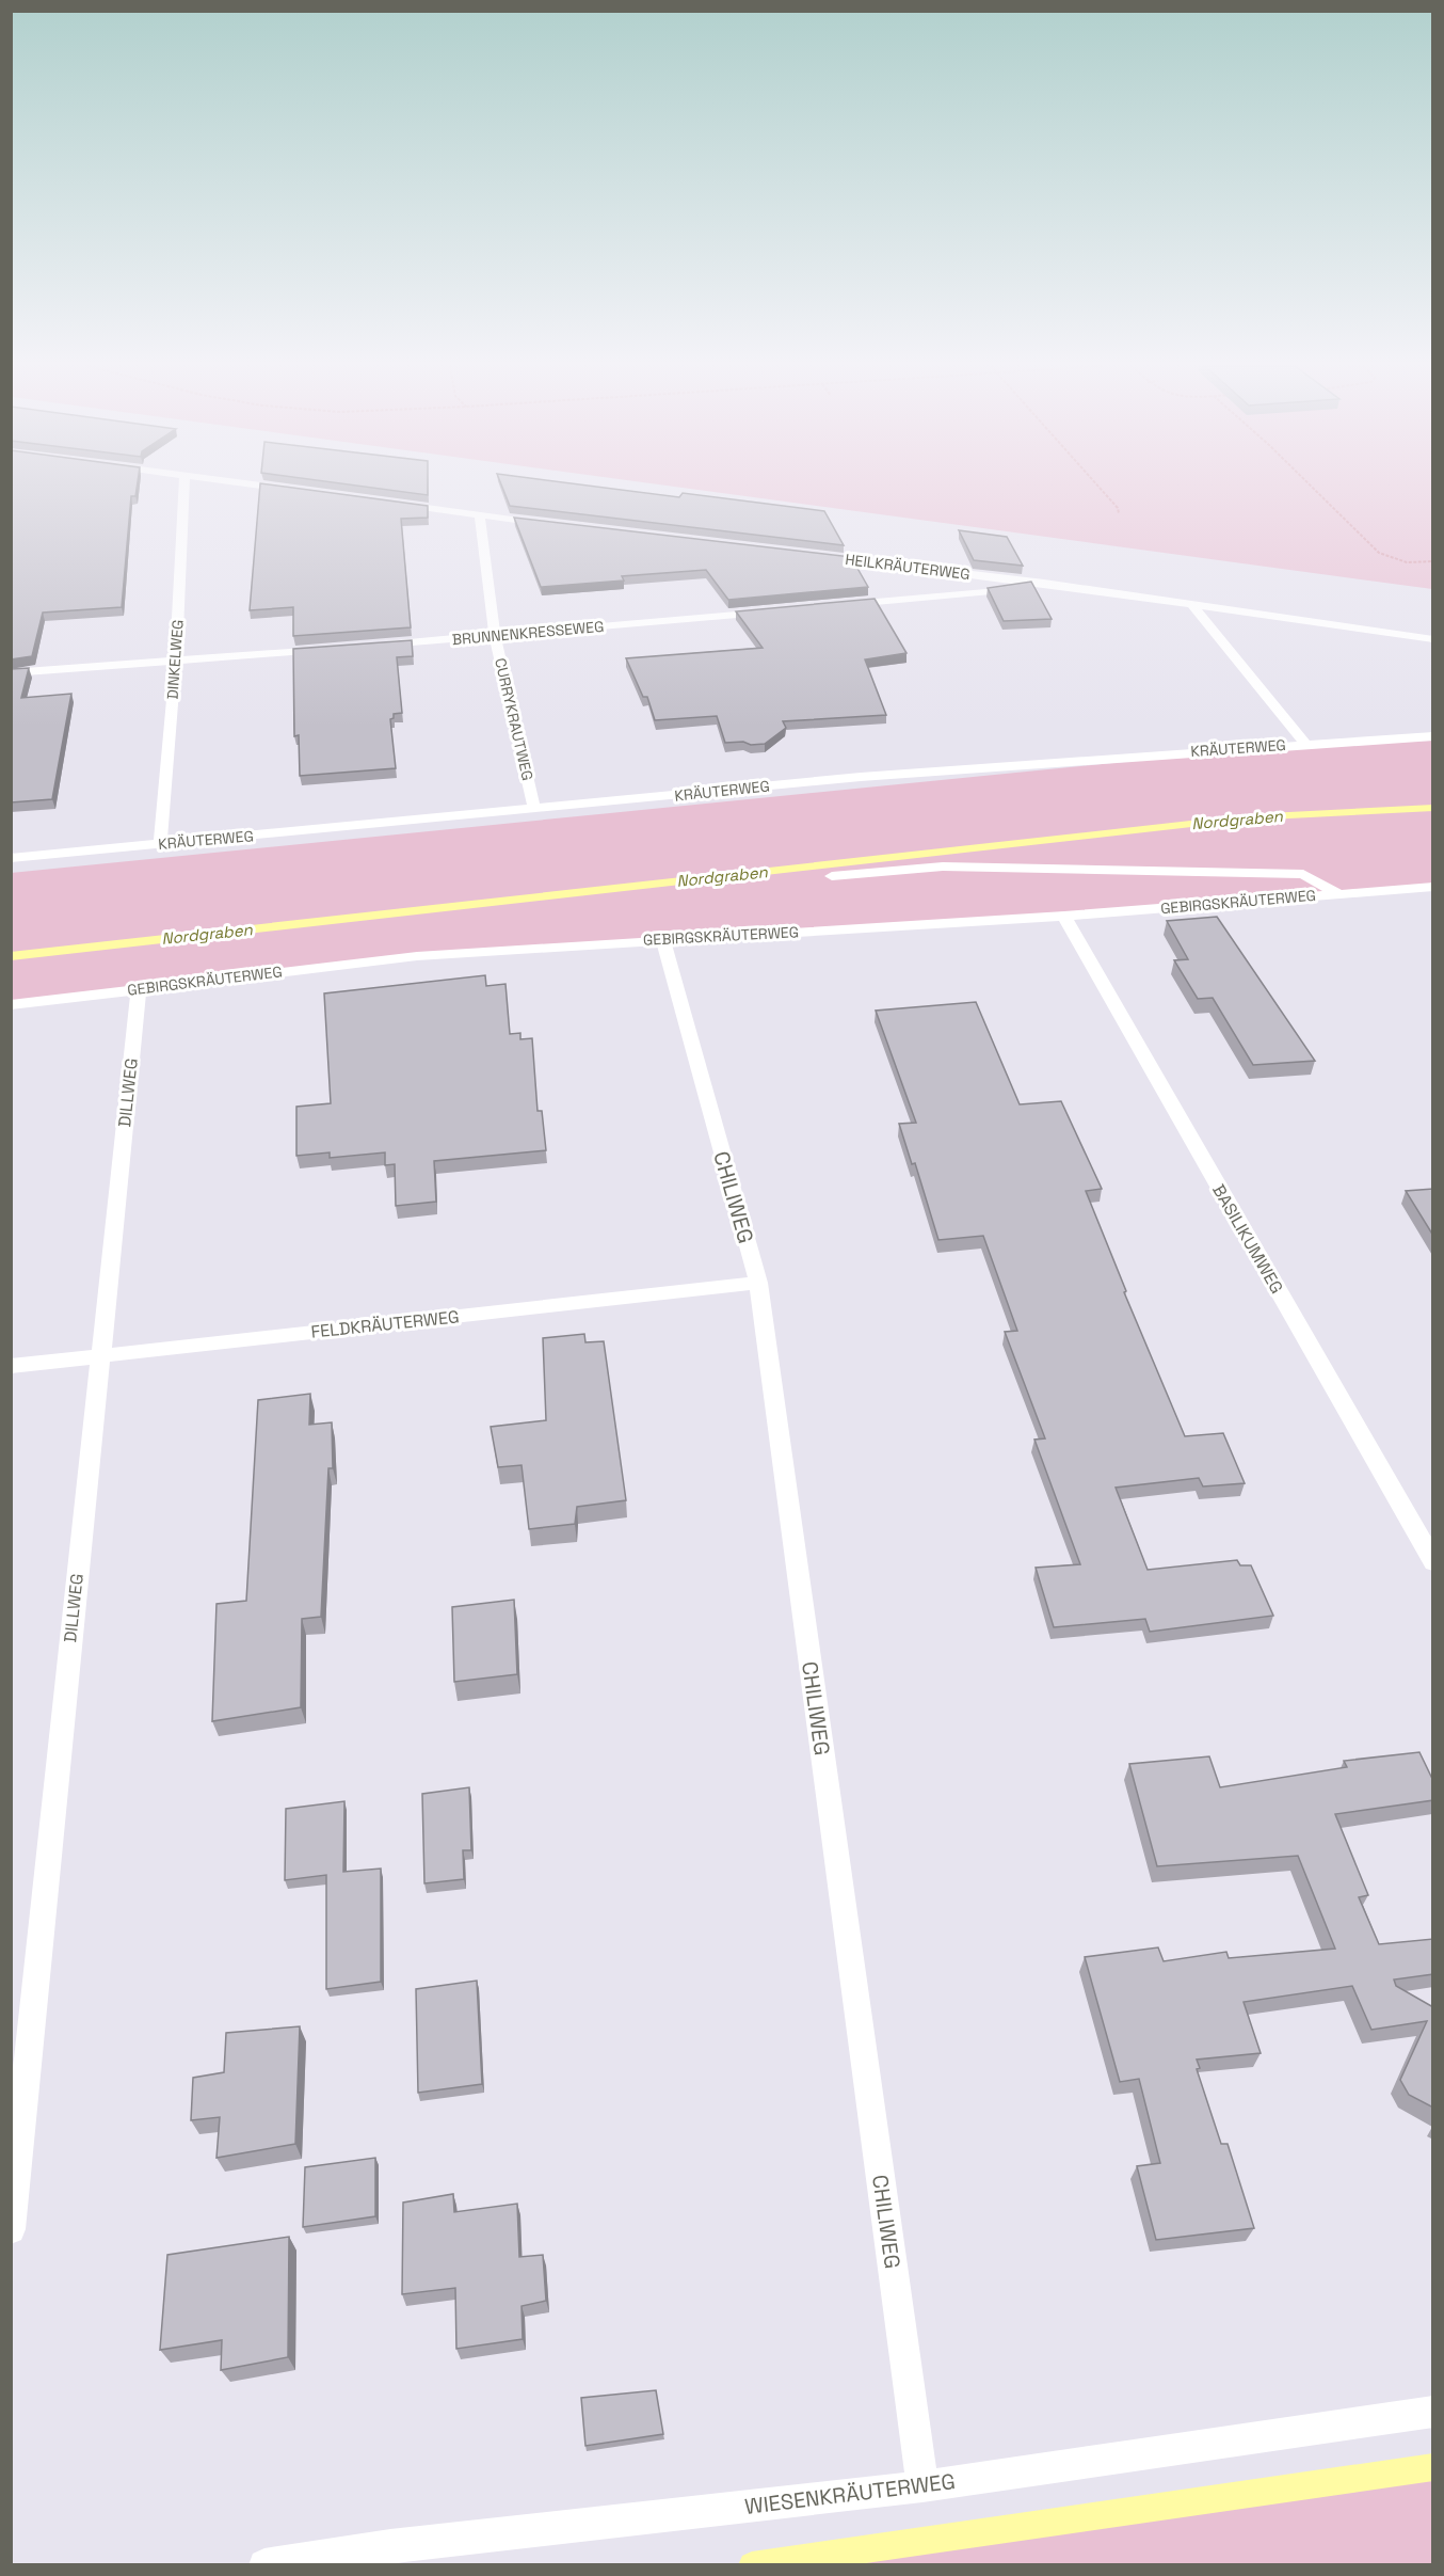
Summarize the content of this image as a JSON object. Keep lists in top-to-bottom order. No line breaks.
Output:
{"streets":{"lane":["HEILKRÄUTERWEG","BRUNNENKRESSEWEG","DINKELWEG","CURRYKRAUTWEG","KRÄUTERWEG","GEBIRGSKRÄUTERWEG","DILLWEG","CHILIWEG","BASILIKUMWEG","FELDKRÄUTERWEG","WIESENKRÄUTERWEG"]},"crossings":[["BRUNNENKRESSEWEG","CURRYKRAUTWEG"],["DINKELWEG","KRÄUTERWEG"],["CURRYKRAUTWEG","KRÄUTERWEG"],["GEBIRGSKRÄUTERWEG","DILLWEG"],["GEBIRGSKRÄUTERWEG","CHILIWEG"],["GEBIRGSKRÄUTERWEG","BASILIKUMWEG"],["DILLWEG","FELDKRÄUTERWEG"],["CHILIWEG","FELDKRÄUTERWEG"],["CHILIWEG","WIESENKRÄUTERWEG"]],"water":["Nordgraben"]}
